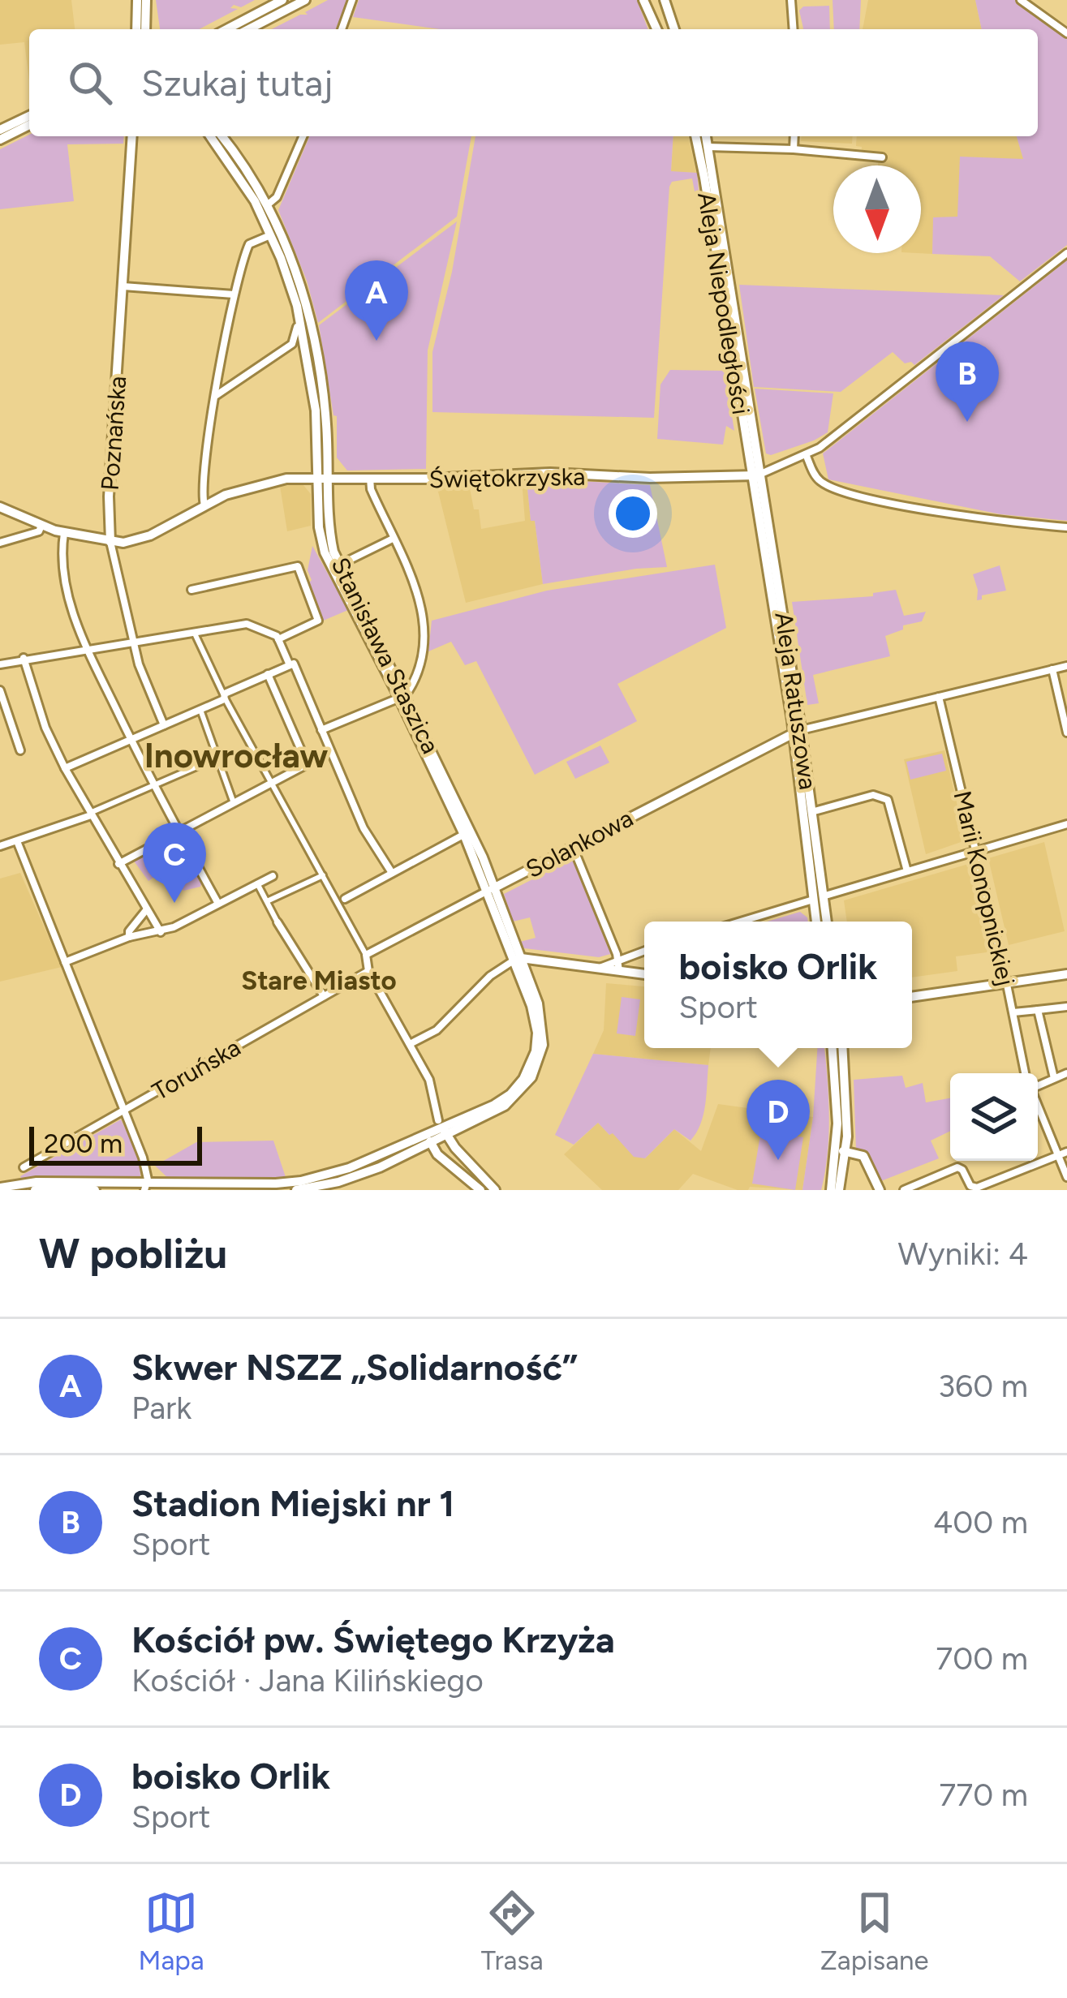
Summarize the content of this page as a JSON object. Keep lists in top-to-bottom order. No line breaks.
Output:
{"streets":{"street":["Aleja Niepodległości","Poznańska","Świętokrzyska","Stanisława Staszica","Aleja Ratuszowa","Solankowa","Marii Konopnickiej","Toruńska"]},"crossings":[["Aleja Niepodległości","Świętokrzyska"],["Aleja Niepodległości","Aleja Ratuszowa"],["Poznańska","Świętokrzyska"],["Świętokrzyska","Stanisława Staszica"],["Świętokrzyska","Aleja Ratuszowa"],["Stanisława Staszica","Solankowa"],["Aleja Ratuszowa","Solankowa"],["Solankowa","Marii Konopnickiej"]],"districts":["Inowrocław","Stare Miasto"],"scale_bar":"200 m","north":"bottom","page":{"search":"Szukaj tutaj","pins":["A","B","C","D"],"popup":["boisko Orlik","Sport"],"scale":"200 m","heading":["W pobliżu","Wyniki: 4"],"list":[{"mark":"A","name":"Skwer NSZZ „Solidarność”","note":"Park","value":"360 m"},{"mark":"B","name":"Stadion Miejski nr 1","note":"Sport","value":"400 m"},{"mark":"C","name":"Kościół pw. Świętego Krzyża","note":"Kościół · Jana Kilińskiego","value":"700 m"},{"mark":"D","name":"boisko Orlik","note":"Sport","value":"770 m"}],"nav":["Mapa","Trasa","Zapisane"]}}
